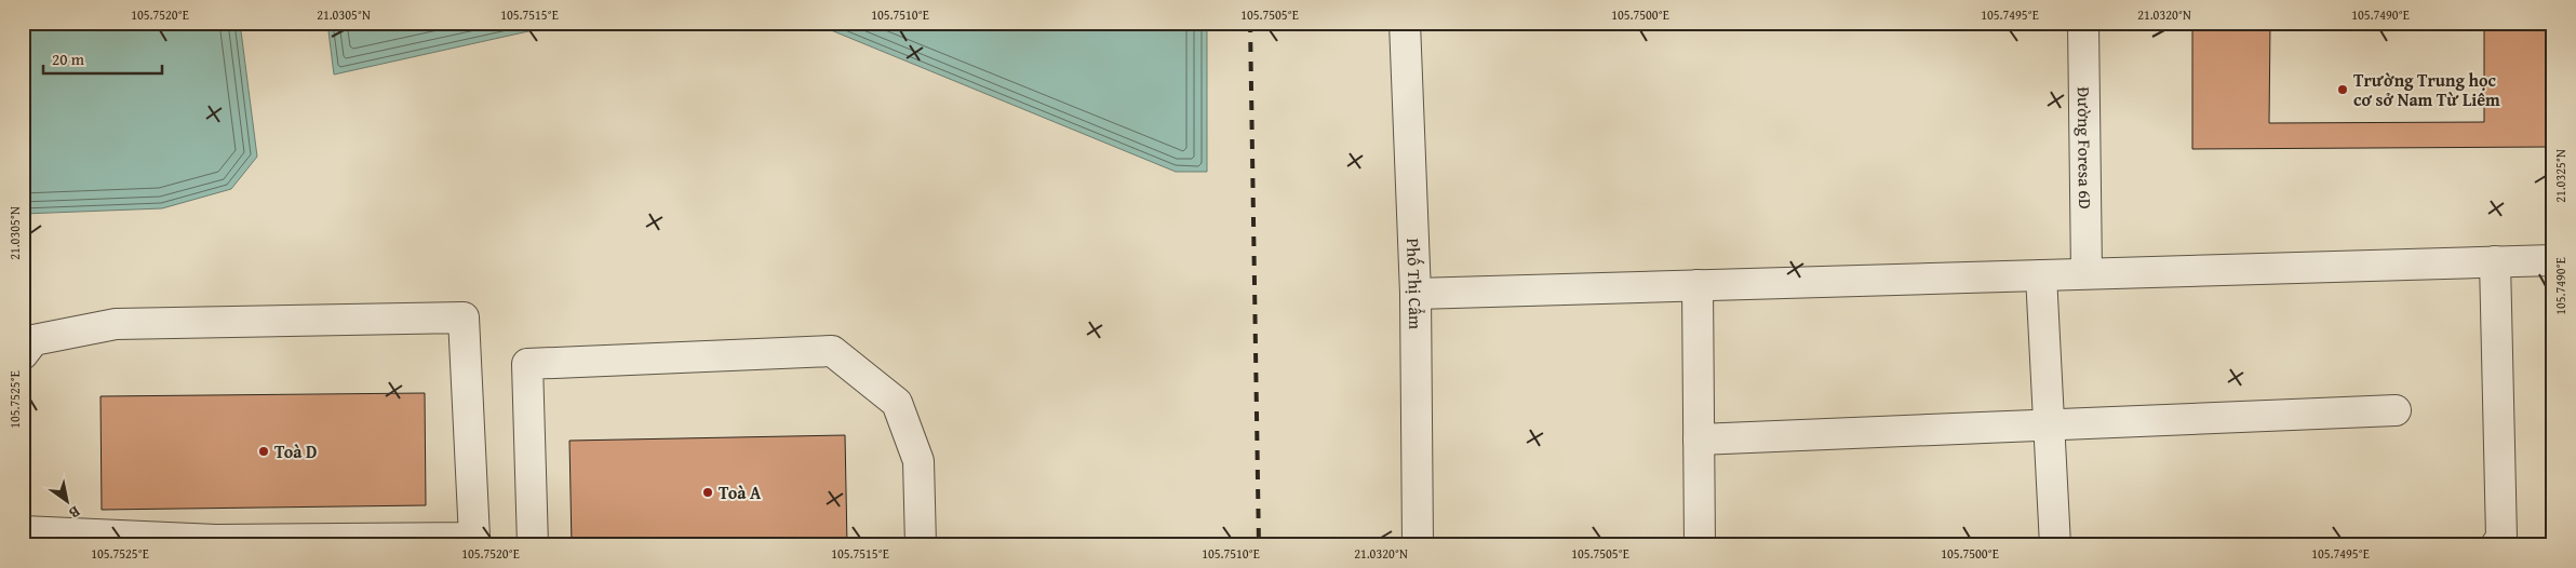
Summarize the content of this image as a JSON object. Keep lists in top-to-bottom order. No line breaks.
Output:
{"streets":{"street":["Đường Foresa 6D","Phố Thị Cẩm"]},"places":["Trường Trung học cơ sở Nam Từ Liêm","Toà D","Toà A"],"scale_bar":"20 m","north":"bottom right","coordinates":["105.7520°E","21.0305°N","105.7515°E","105.7510°E","105.7505°E","105.7500°E","105.7495°E","21.0320°N","105.7490°E","21.0325°N","105.7525°E"]}
